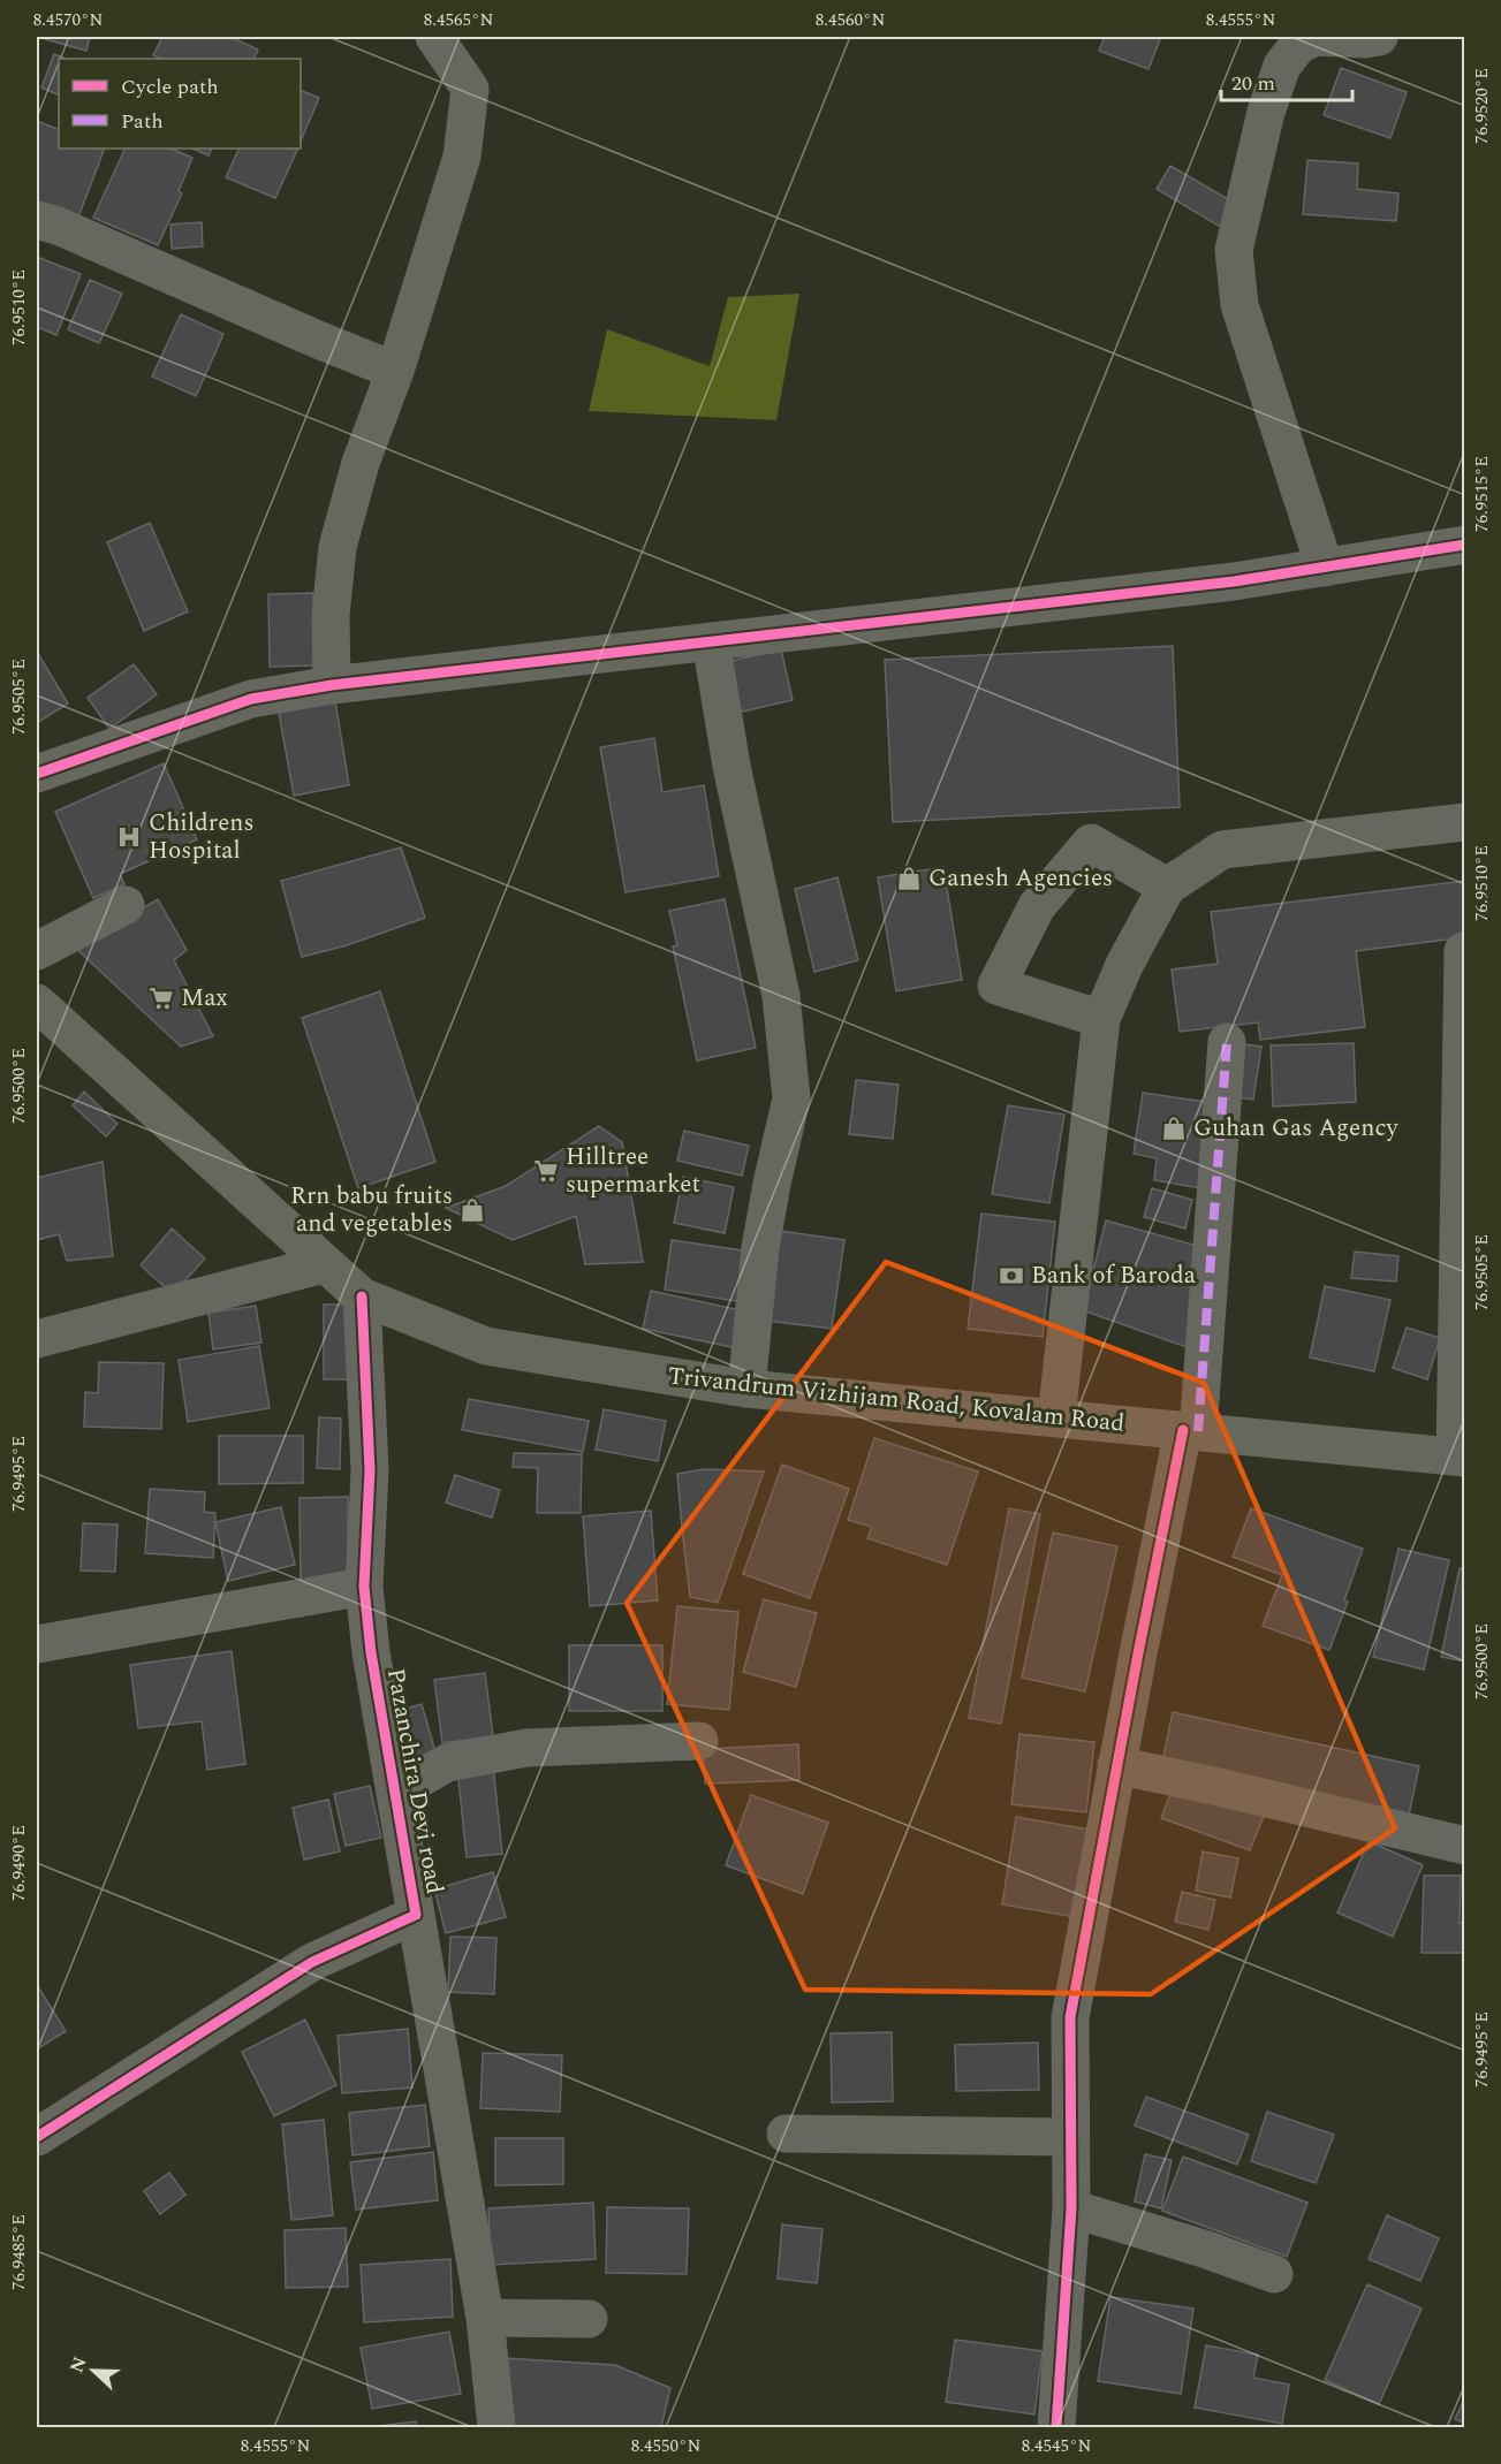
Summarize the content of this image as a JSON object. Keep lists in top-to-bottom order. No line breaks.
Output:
{"streets":{"main road":["Trivandrum Vizhijam Road, Kovalam Road"],"street":["Pazanchira Devi road"]},"crossings":[["Trivandrum Vizhijam Road, Kovalam Road","Pazanchira Devi road"]],"places":{"hospital":["Childrens Hospital"],"shop":["Ganesh Agencies","Guhan Gas Agency","Rrn babu fruits and vegetables"],"supermarket":["Max","Hilltree supermarket"],"bank":["Bank of Baroda"]},"legend":["Cycle path","Path"],"scale_bar":"20 m","north":"left","coordinates":["8.4570°N","8.4565°N","8.4560°N","8.4555°N","76.9520°E","76.9510°E","76.9515°E","76.9505°E","76.9500°E","76.9495°E","76.9490°E","76.9485°E","8.4550°N","8.4545°N"]}
